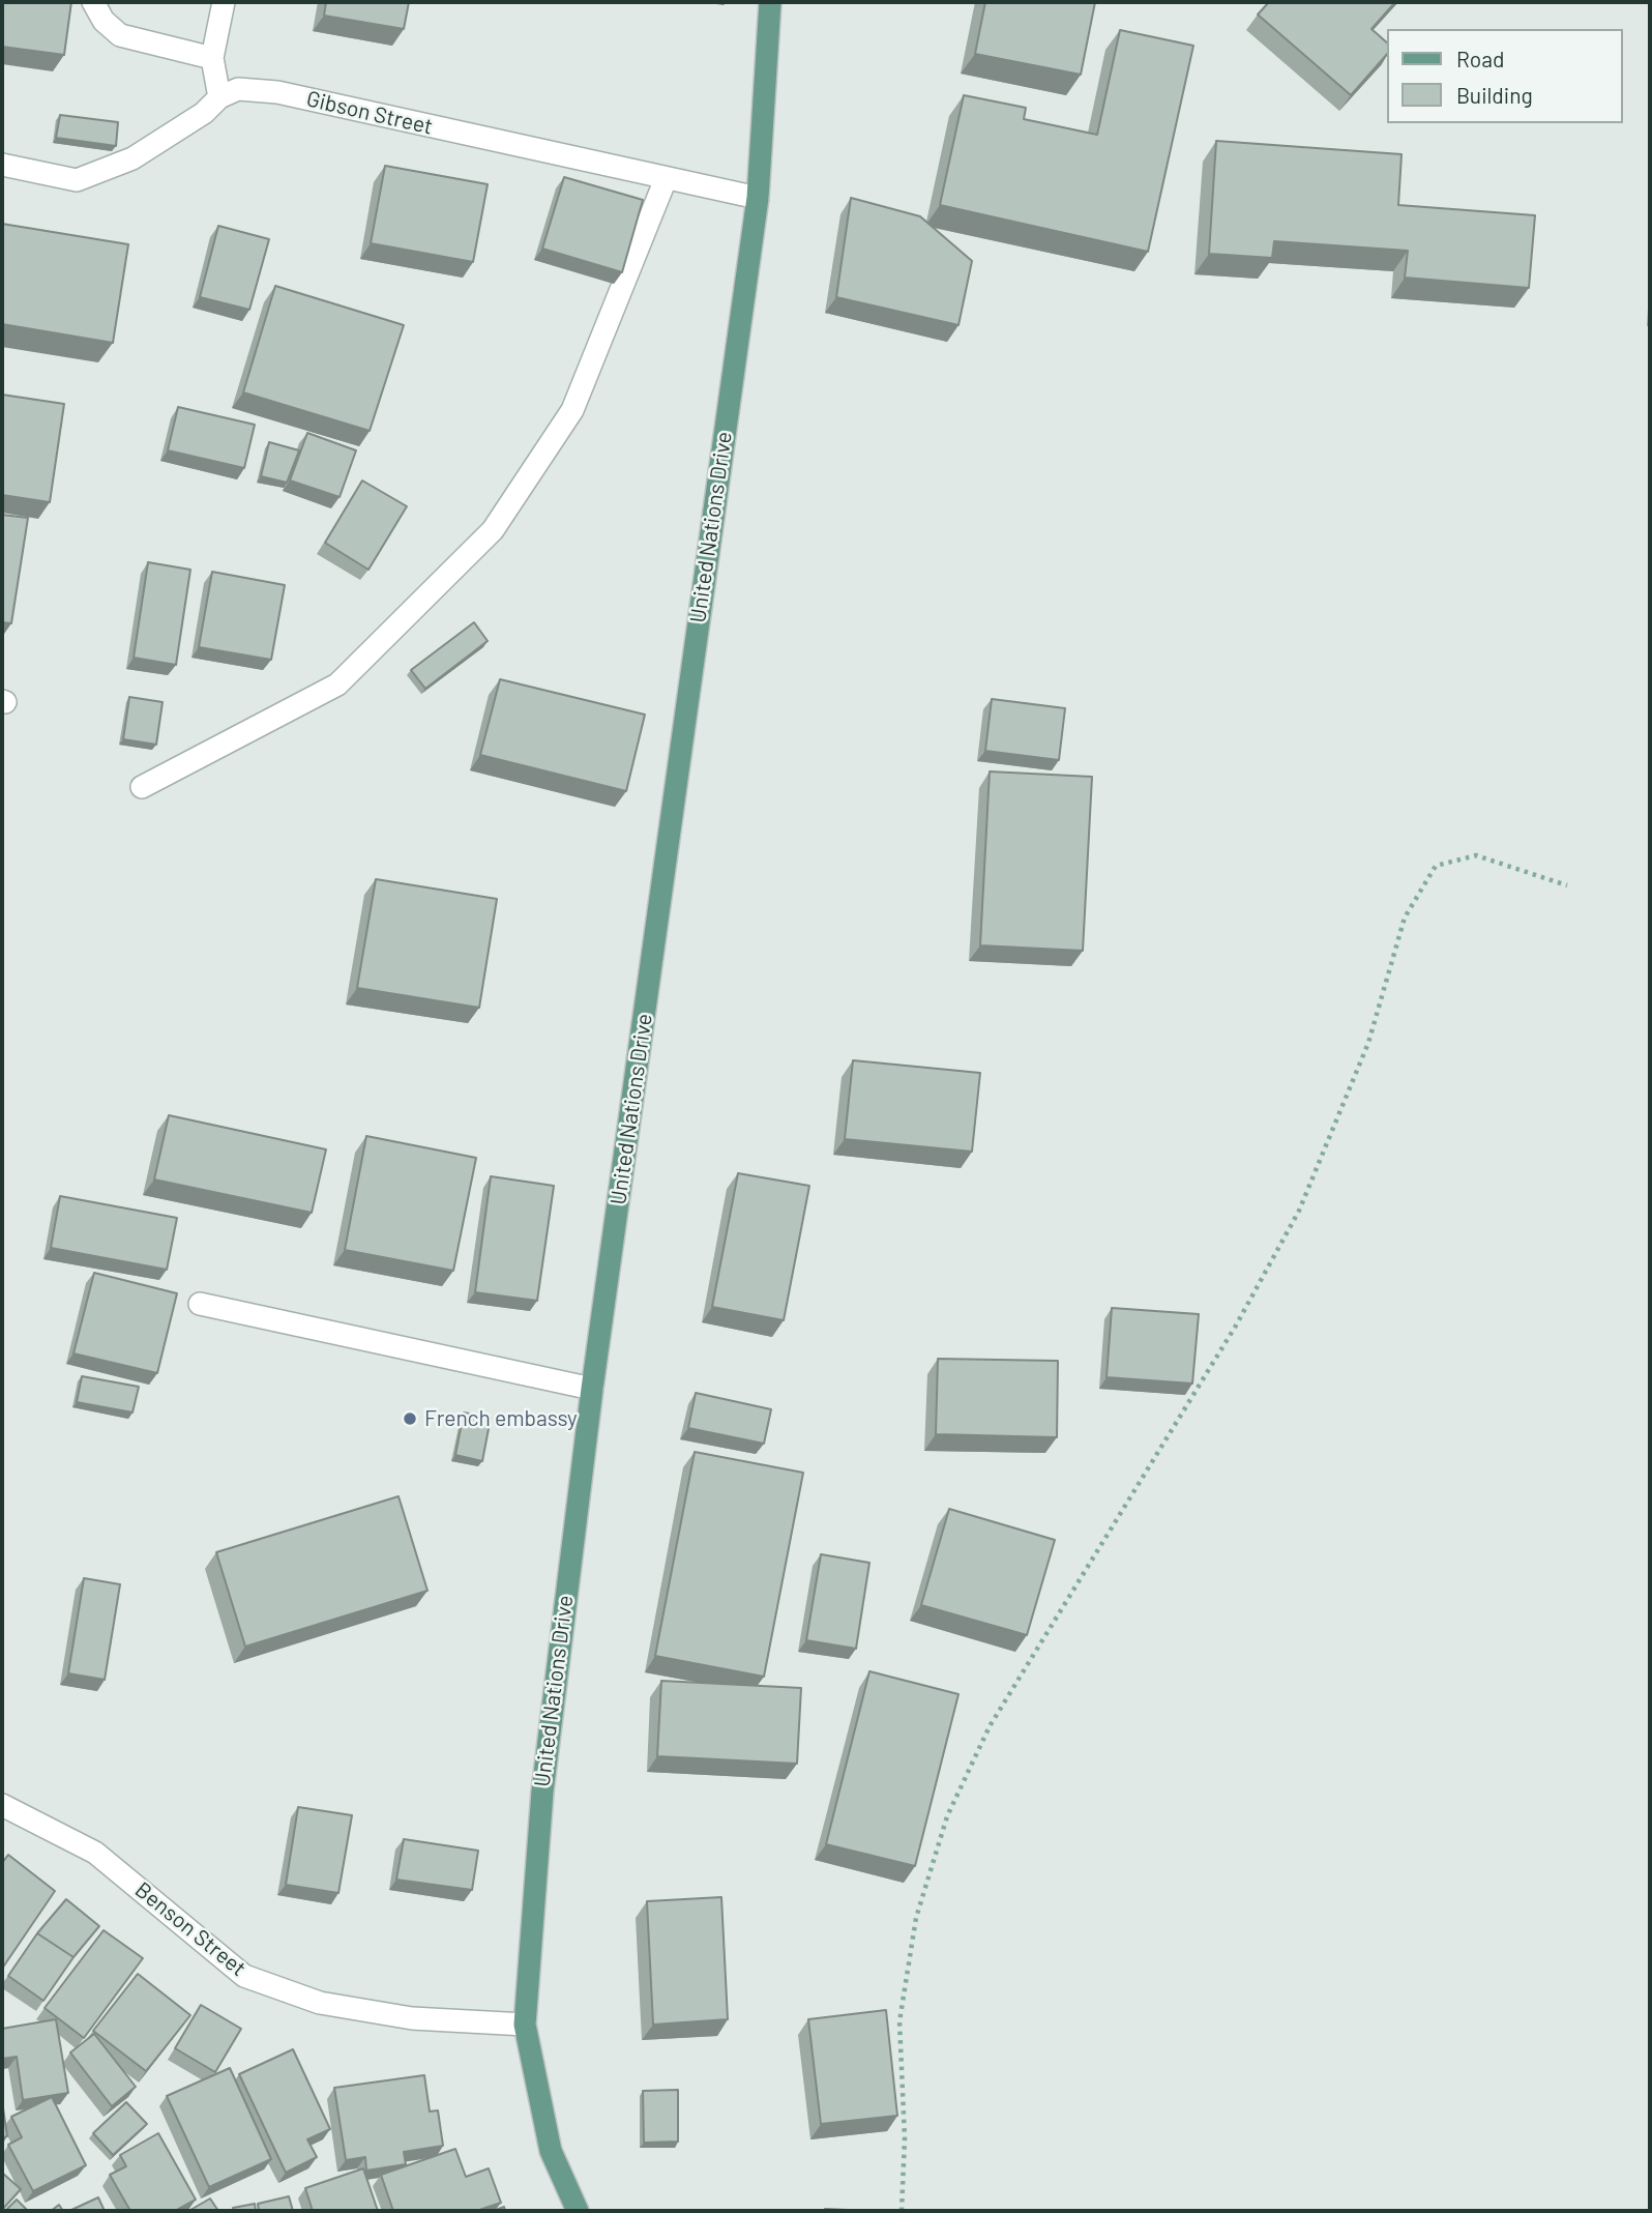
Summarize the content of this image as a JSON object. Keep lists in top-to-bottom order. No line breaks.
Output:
{"streets":{"main road":["United Nations Drive"],"street":["Gibson Street","Benson Street"]},"crossings":[["Gibson Street","United Nations Drive"],["United Nations Drive","Benson Street"]],"places":["French embassy"],"legend":["Road","Building"]}
